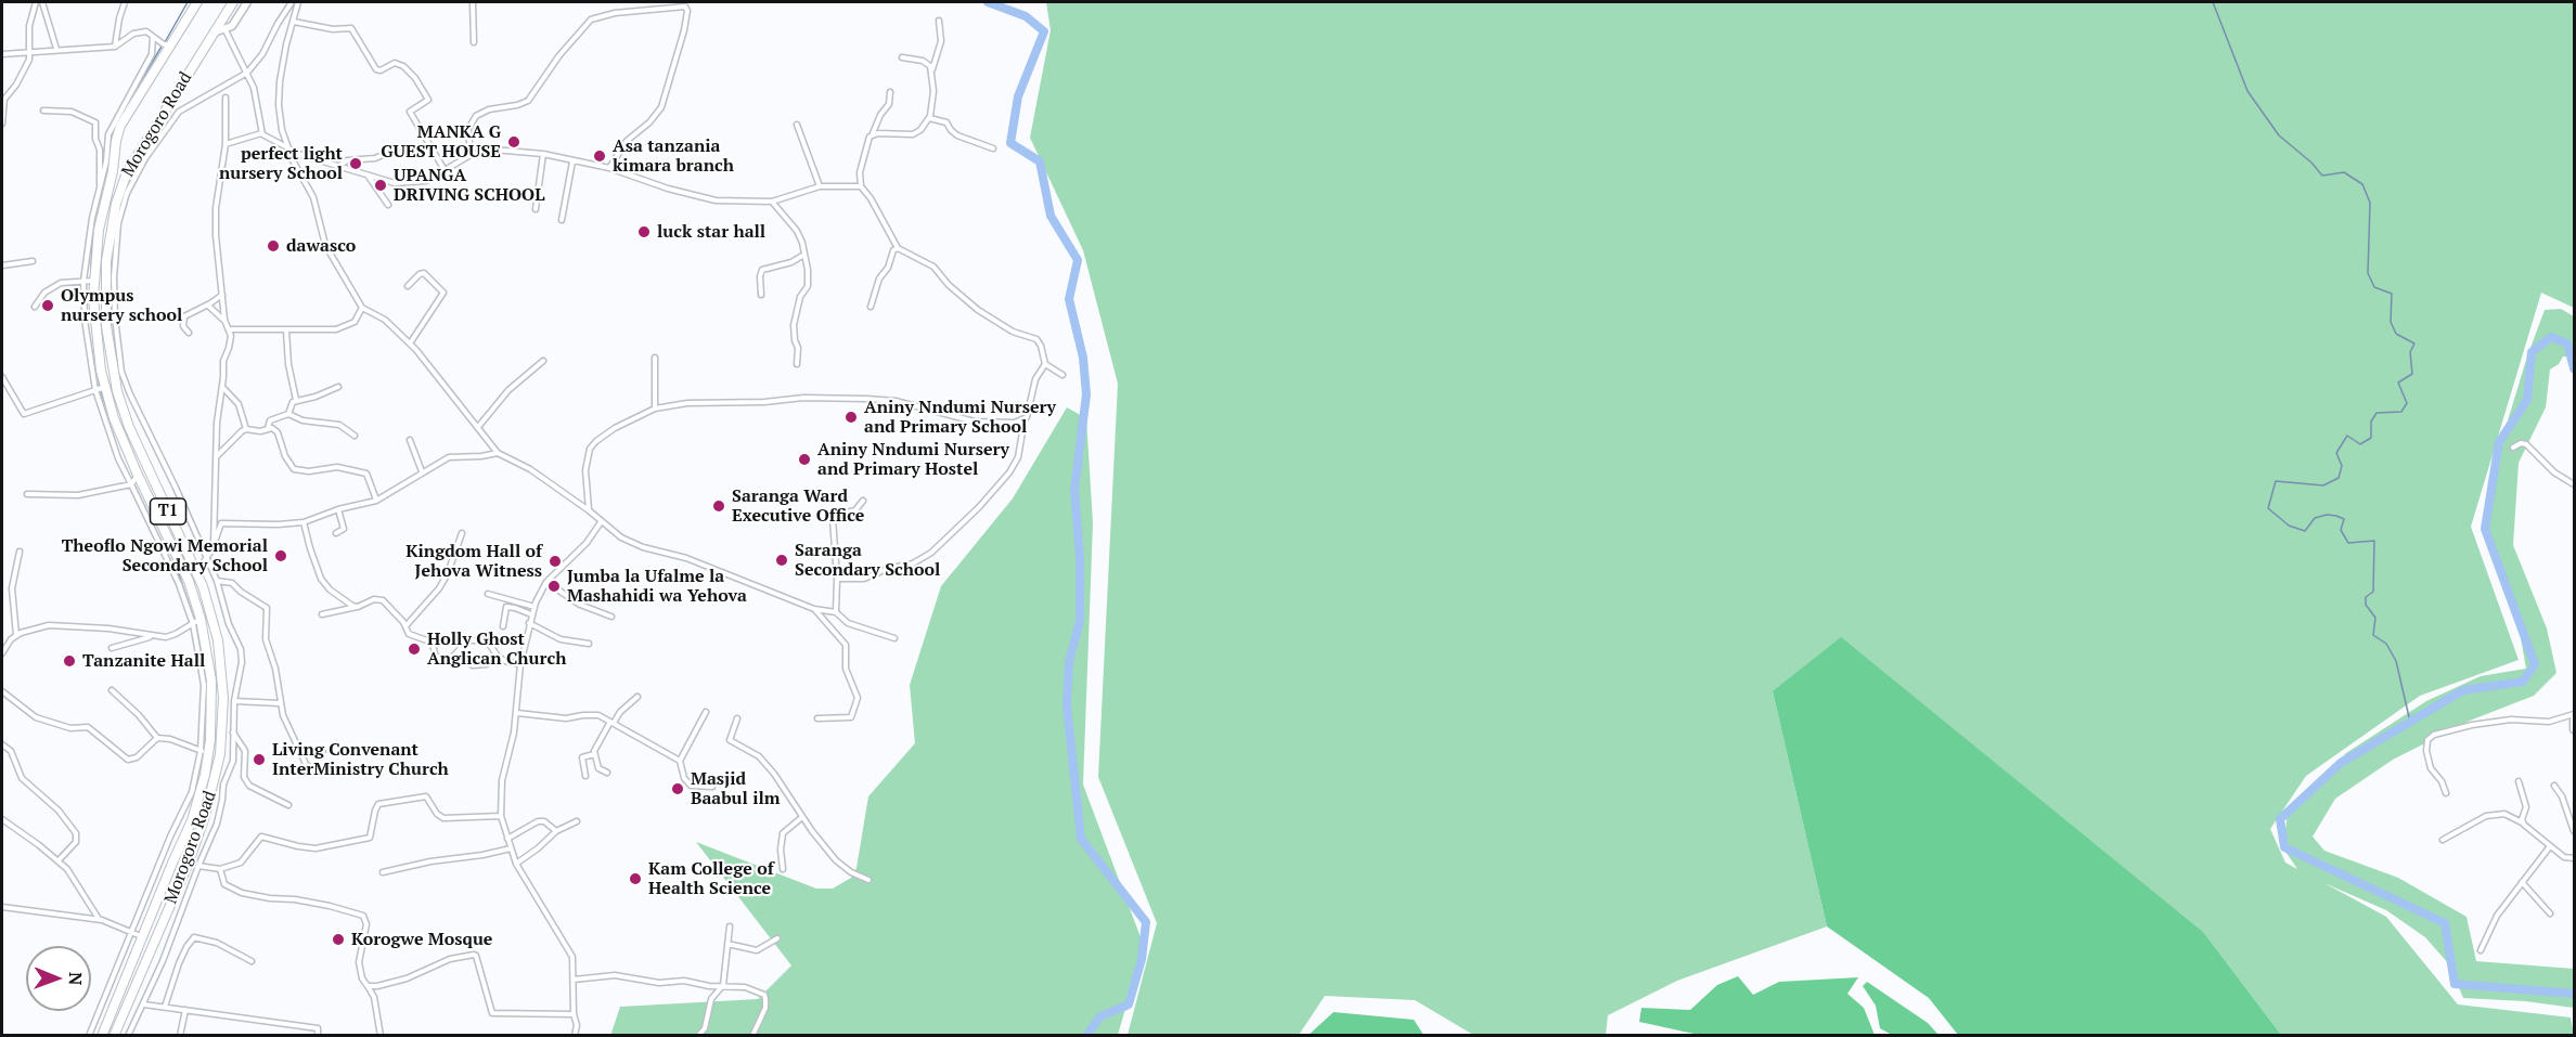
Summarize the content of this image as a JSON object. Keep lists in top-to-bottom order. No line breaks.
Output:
{"streets":{"highway":["Morogoro Road","T1"]},"places":["MANKA G GUEST HOUSE","Asa tanzania kimara branch","perfect light nursery School","UPANGA DRIVING SCHOOL","luck star hall","dawasco","Olympus nursery school","Aniny Nndumi Nursery and Primary School","Aniny Nndumi Nursery and Primary Hostel","Saranga Ward Executive Office","Theoflo Ngowi Memorial Secondary School","Saranga Secondary School","Kingdom Hall of Jehova Witness","Jumba la Ufalme la Mashahidi wa Yehova","Holly Ghost Anglican Church","Tanzanite Hall","Living Convenant InterMinistry Church","Masjid Baabul ilm","Kam College of Health Science","Korogwe Mosque"],"north":"right"}
